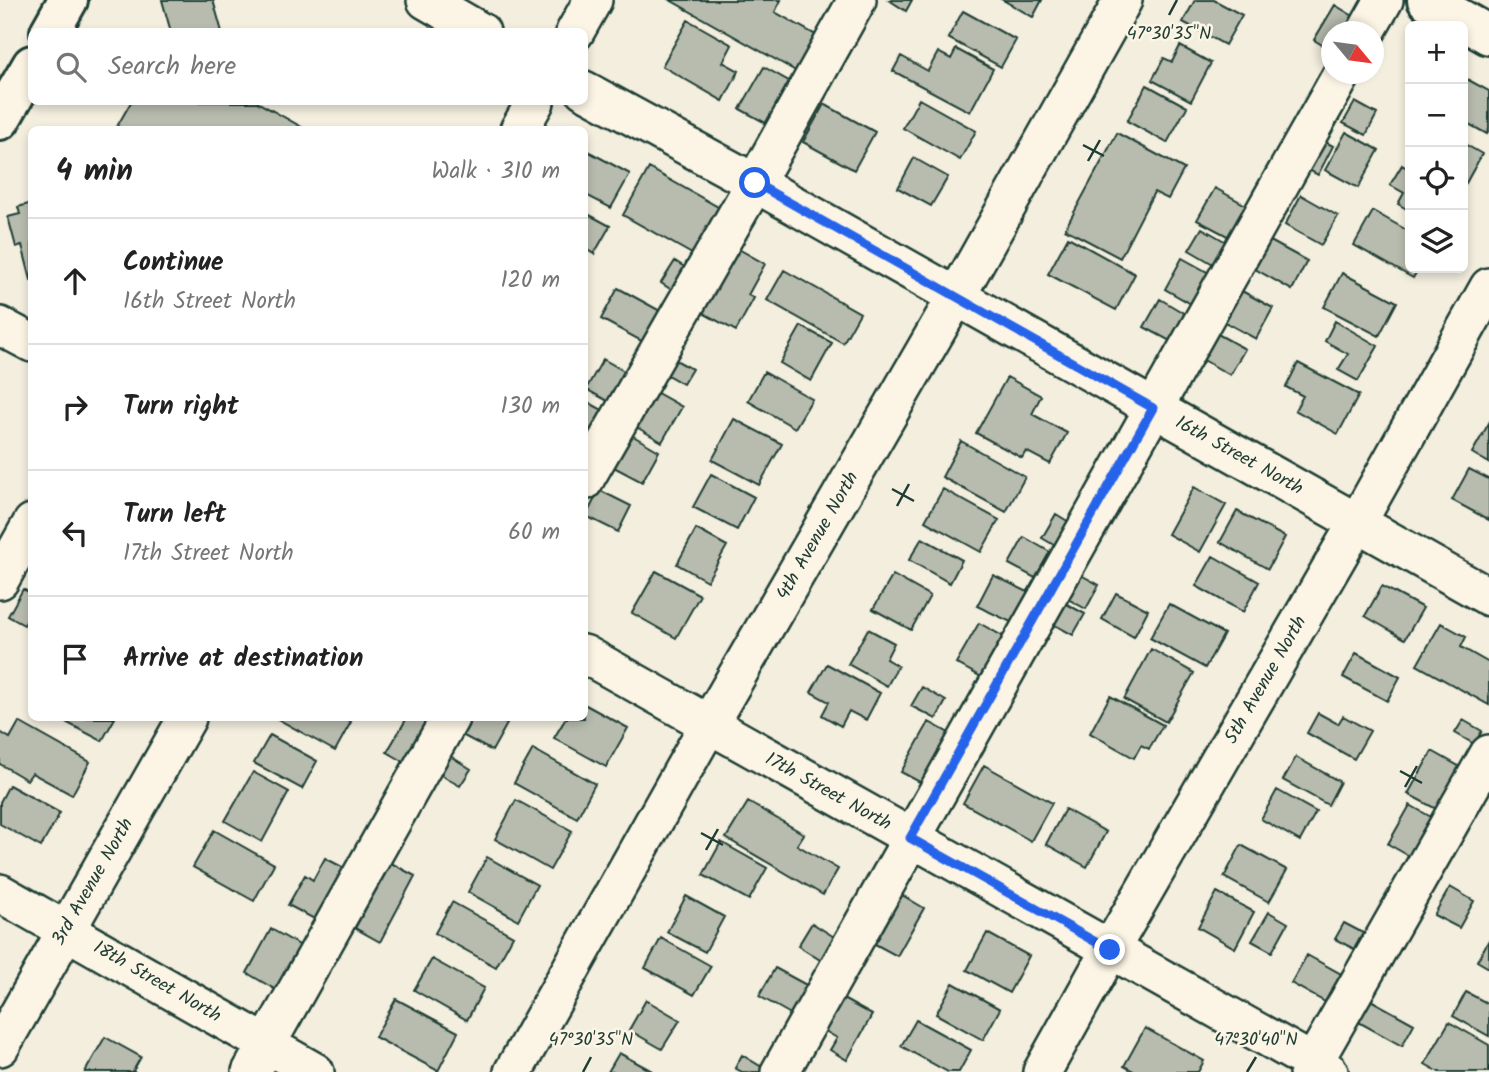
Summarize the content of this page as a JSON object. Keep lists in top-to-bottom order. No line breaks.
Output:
{"streets":{"street":["16th Street North","4th Avenue North","5th Avenue North","17th Street North","3rd Avenue North","18th Street North"]},"crossings":[["16th Street North","4th Avenue North"],["16th Street North","5th Avenue North"],["4th Avenue North","17th Street North"],["5th Avenue North","17th Street North"],["3rd Avenue North","18th Street North"]],"north":"bottom right","page":{"map_buttons":["+","−"],"search":"Search here","heading":["4 min","Walk · 310 m"],"list":[["Continue","16th Street North","120 m"],["Turn right","130 m"],["Turn left","17th Street North","60 m"],"Arrive at destination"]},"coordinates":["47°30'35\"N","47°30'40\"N"]}
